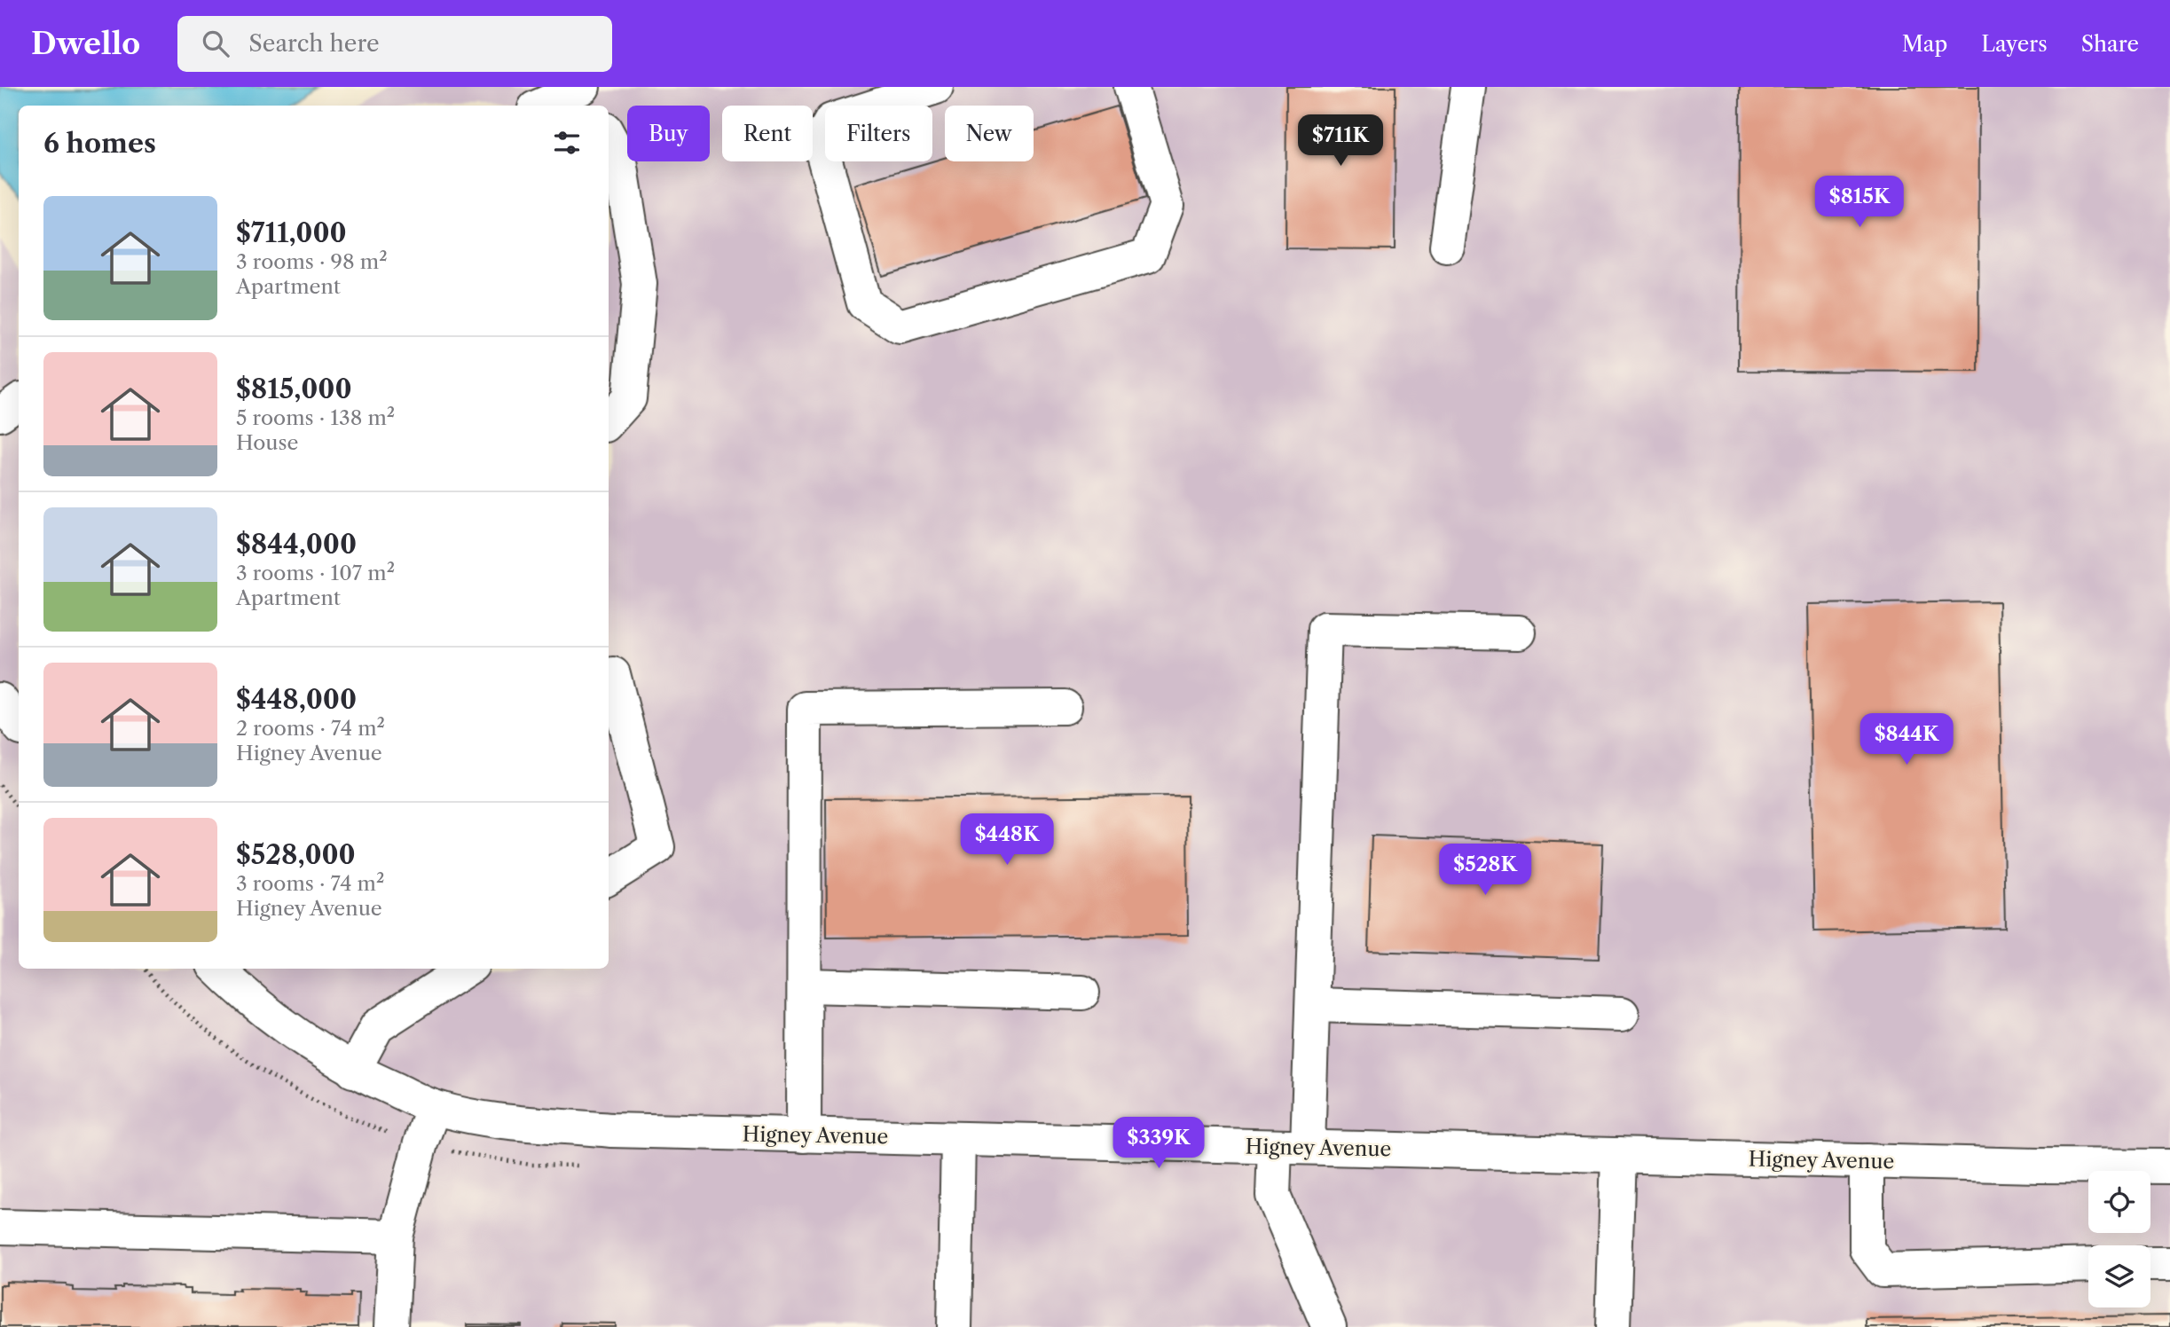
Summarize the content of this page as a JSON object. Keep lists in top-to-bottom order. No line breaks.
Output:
{"streets":{"street":["Higney Avenue"]},"page":{"header":"Dwello","search":"Search here","nav":["Map","Layers","Share"],"chip":["Buy","Rent","Filters","New"],"heading":"6 homes","price":["$711K","$815K","$844K","$448K","$528K","$339K"],"list":[{"name":"$711,000","note":"3 rooms · 98 m² · Apartment"},{"name":"$815,000","note":"5 rooms · 138 m² · House"},{"name":"$844,000","note":"3 rooms · 107 m² · Apartment"},{"name":"$448,000","note":"2 rooms · 74 m² · Higney Avenue"},{"name":"$528,000","note":"3 rooms · 74 m² · Higney Avenue"}]}}
